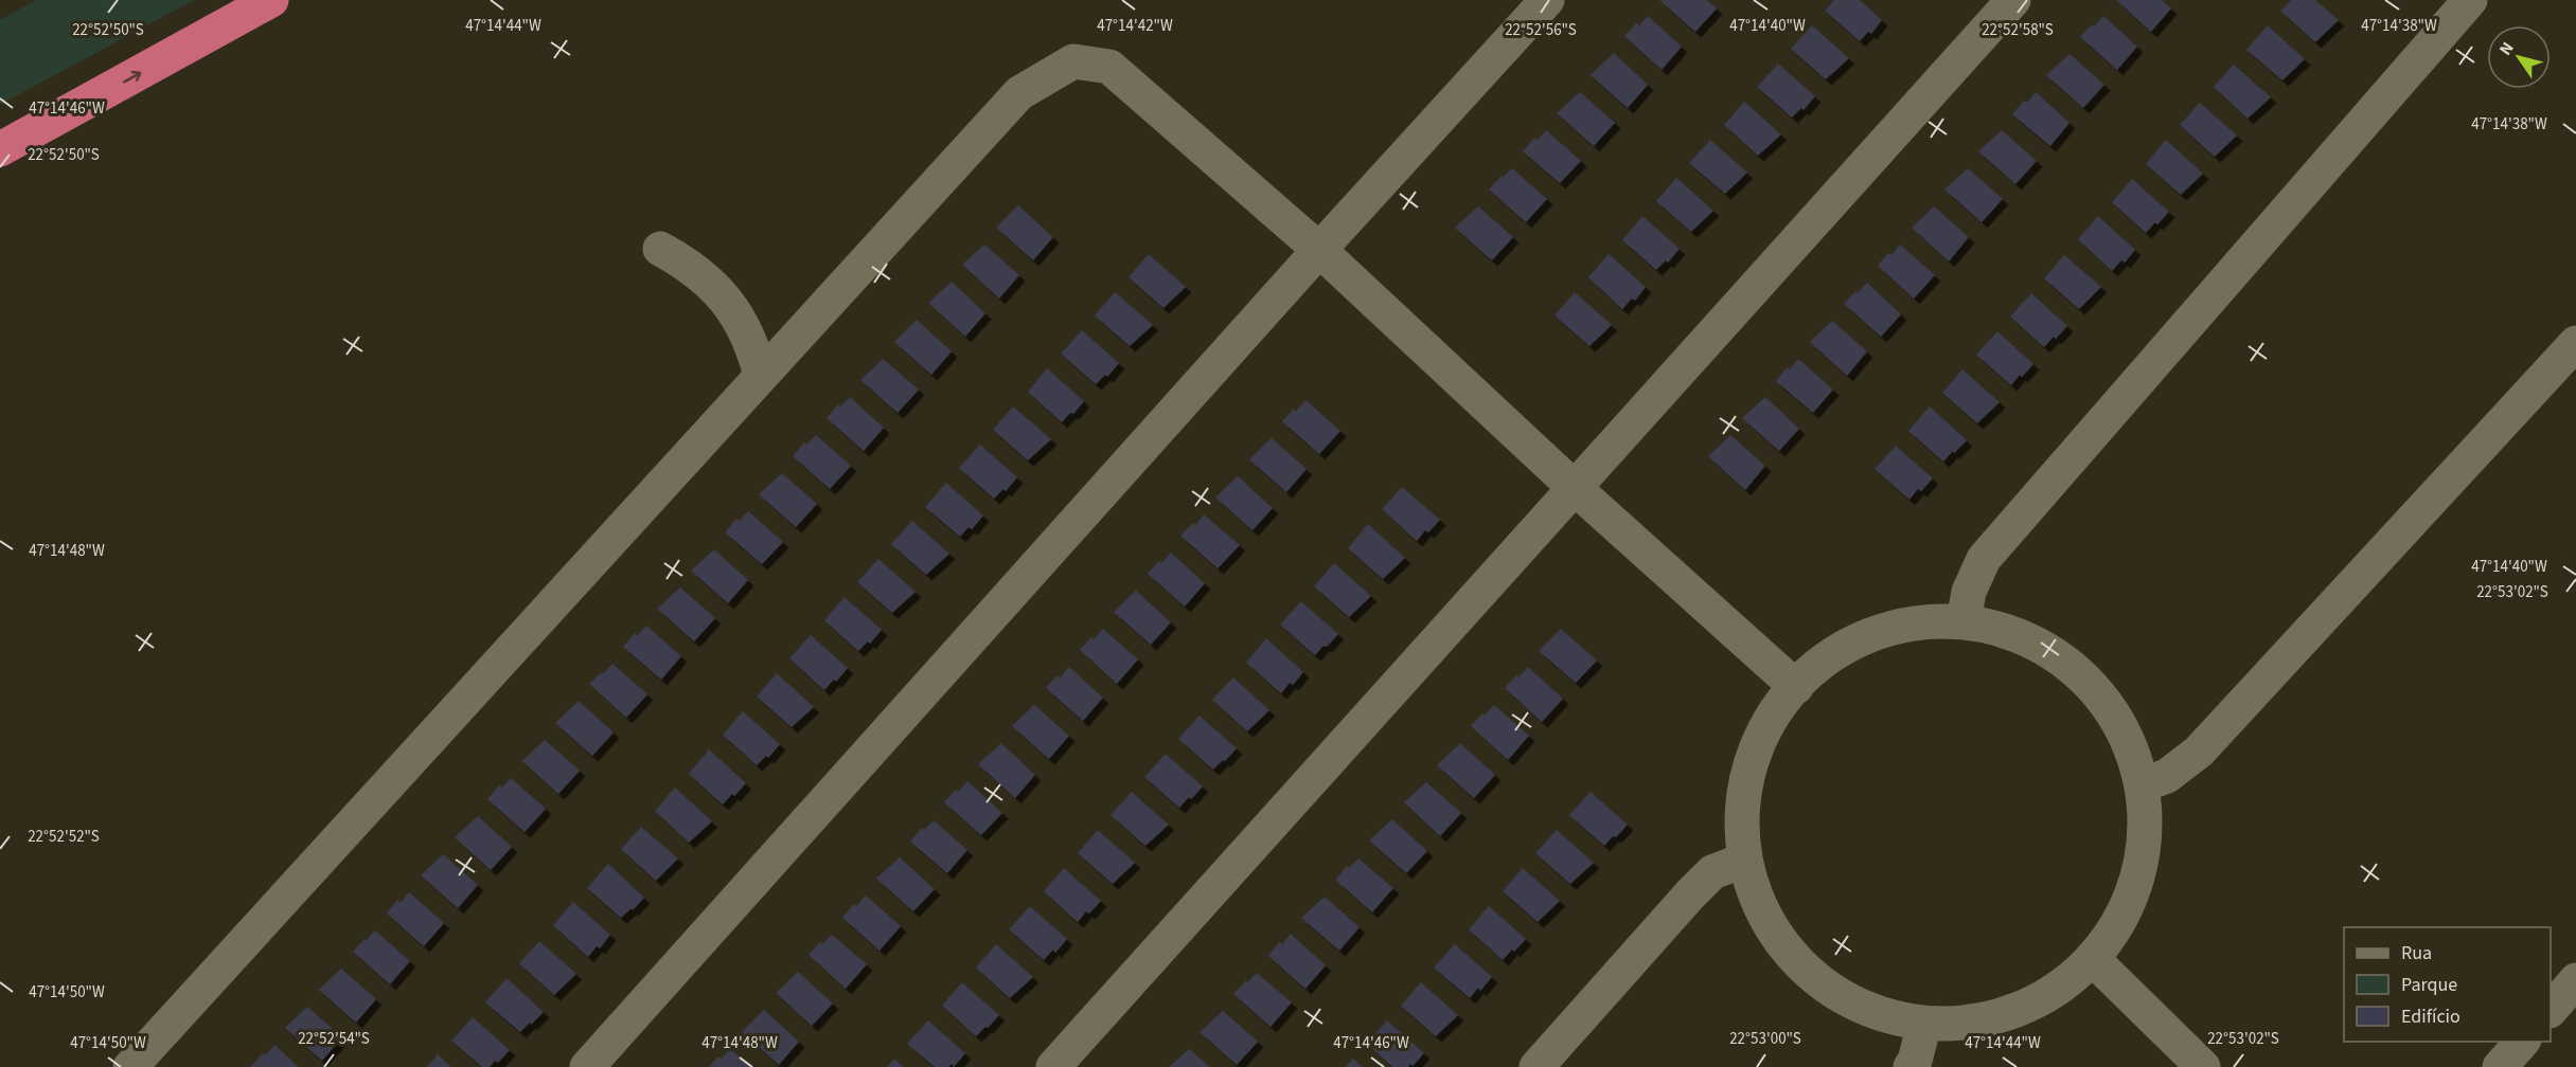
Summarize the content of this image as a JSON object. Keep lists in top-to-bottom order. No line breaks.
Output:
{"legend":["Rua","Parque","Edifício"],"north":"top left","coordinates":["47°14'44\"W","47°14'42\"W","47°14'40\"W","47°14'38\"W","22°52'50\"S","22°52'56\"S","22°52'58\"S","47°14'46\"W","47°14'48\"W","22°53'02\"S","22°52'52\"S","47°14'50\"W","22°52'54\"S","22°53'00\"S"]}
